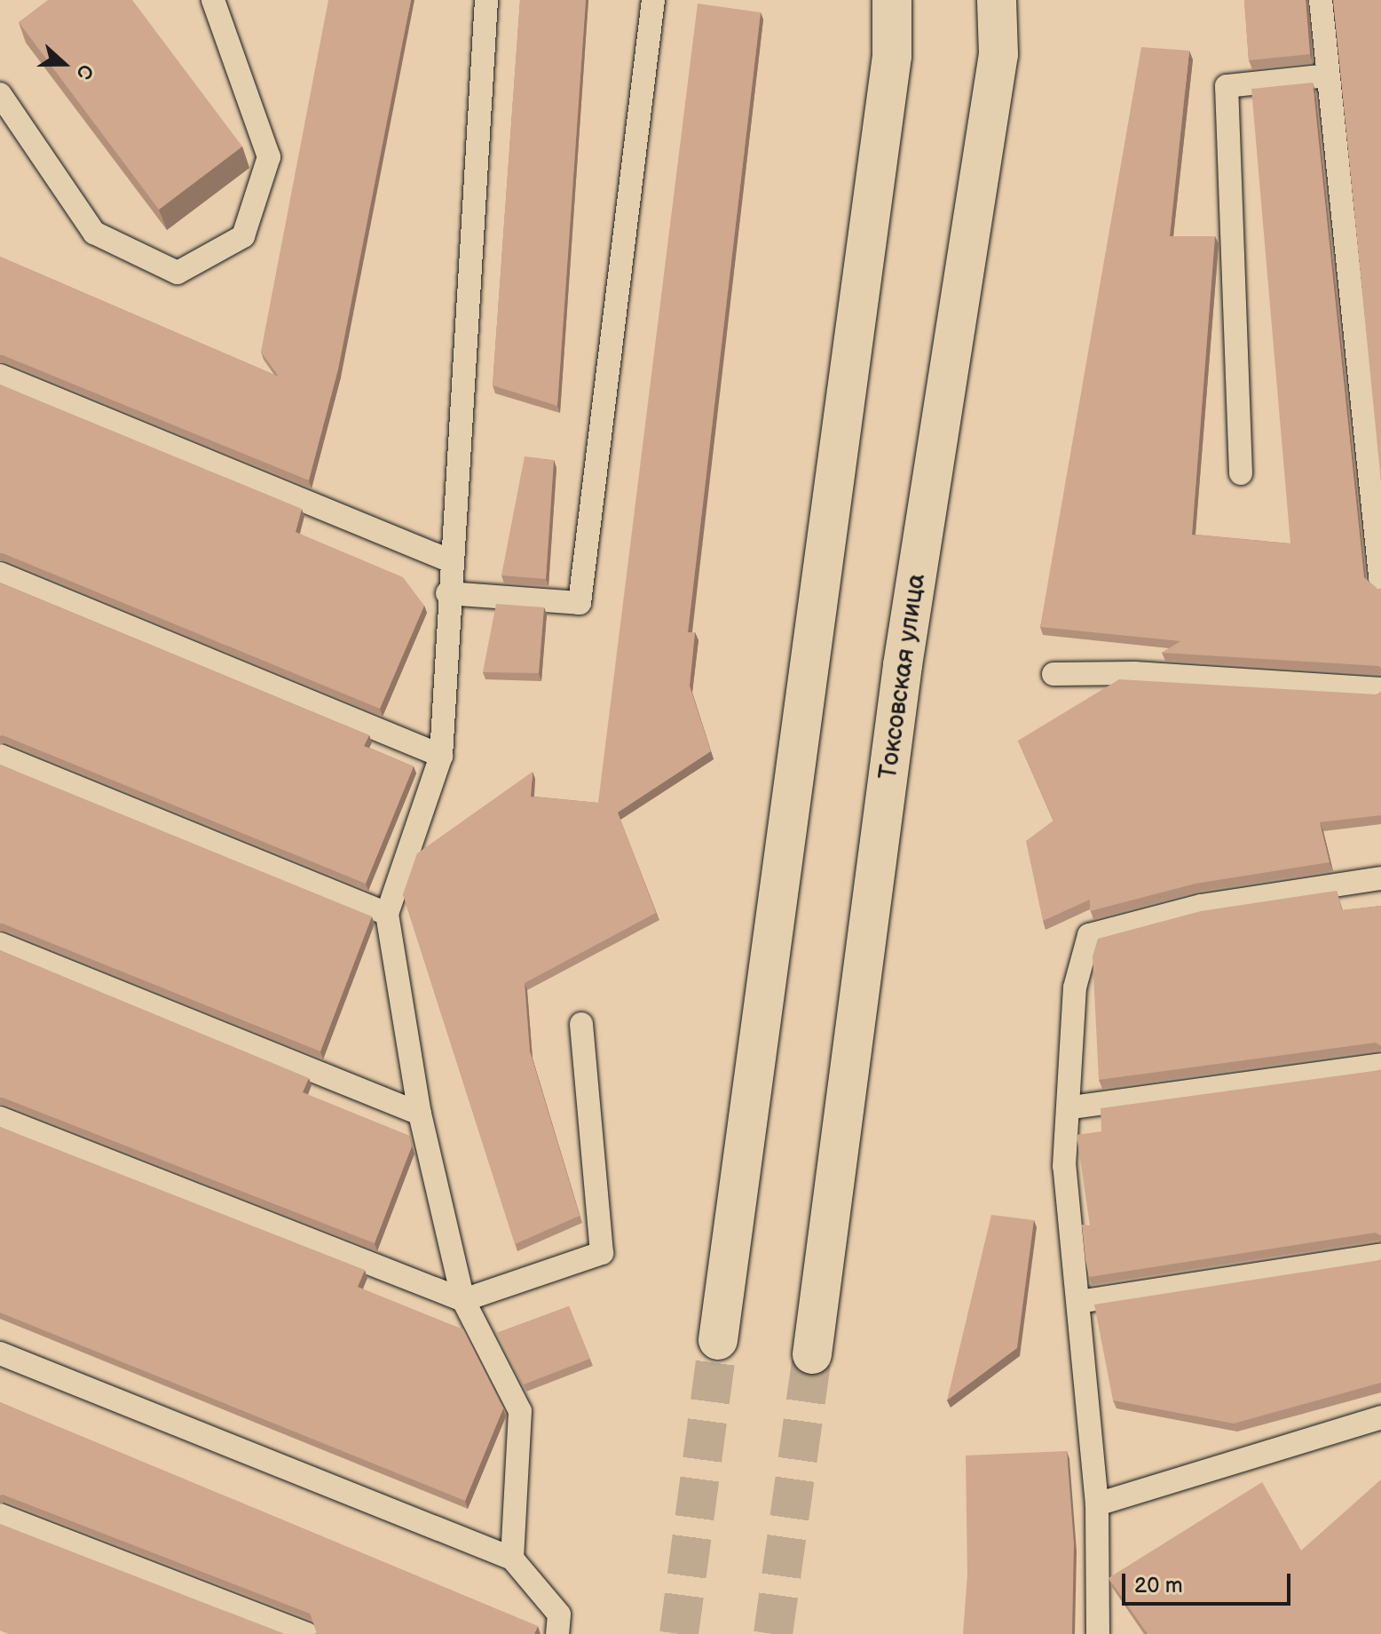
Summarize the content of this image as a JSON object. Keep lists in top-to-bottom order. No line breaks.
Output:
{"streets":{"main road":["Токсовская улица"]},"scale_bar":"20 m","north":"right"}
